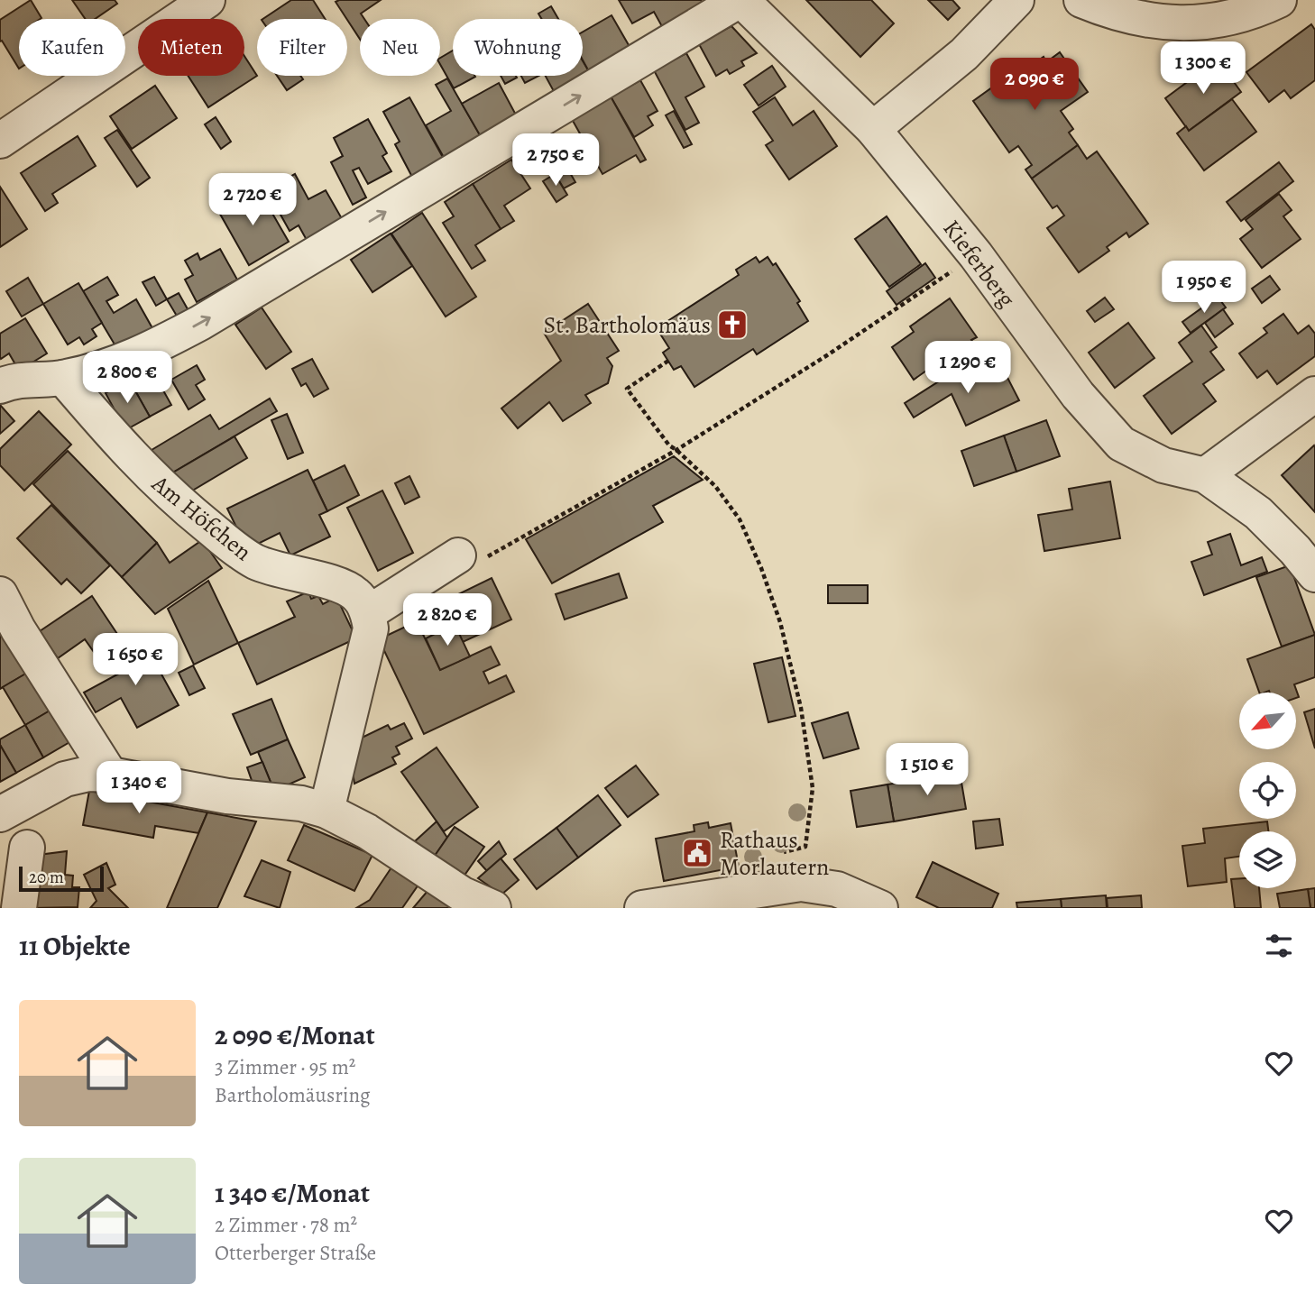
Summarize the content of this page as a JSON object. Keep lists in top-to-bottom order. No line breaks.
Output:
{"streets":{"street":["Kieferberg","Am Höfchen"]},"places":{"church":["St. Bartholomäus"],"public building":["Rathaus Morlautern"]},"scale_bar":"20 m","north":"bottom left","page":{"chip":["Kaufen","Mieten","Filter","Neu","Wohnung"],"price":["1 300 €","2 090 €","2 750 €","2 720 €","1 950 €","1 290 €","2 800 €","2 820 €","1 650 €","1 510 €","1 340 €"],"scale":"20 m","heading":"11 Objekte","list":[{"name":"2 090 €/Monat","note":"3 Zimmer · 95 m² · Bartholomäusring"},{"name":"1 340 €/Monat","note":"2 Zimmer · 78 m² · Otterberger Straße"}]}}
